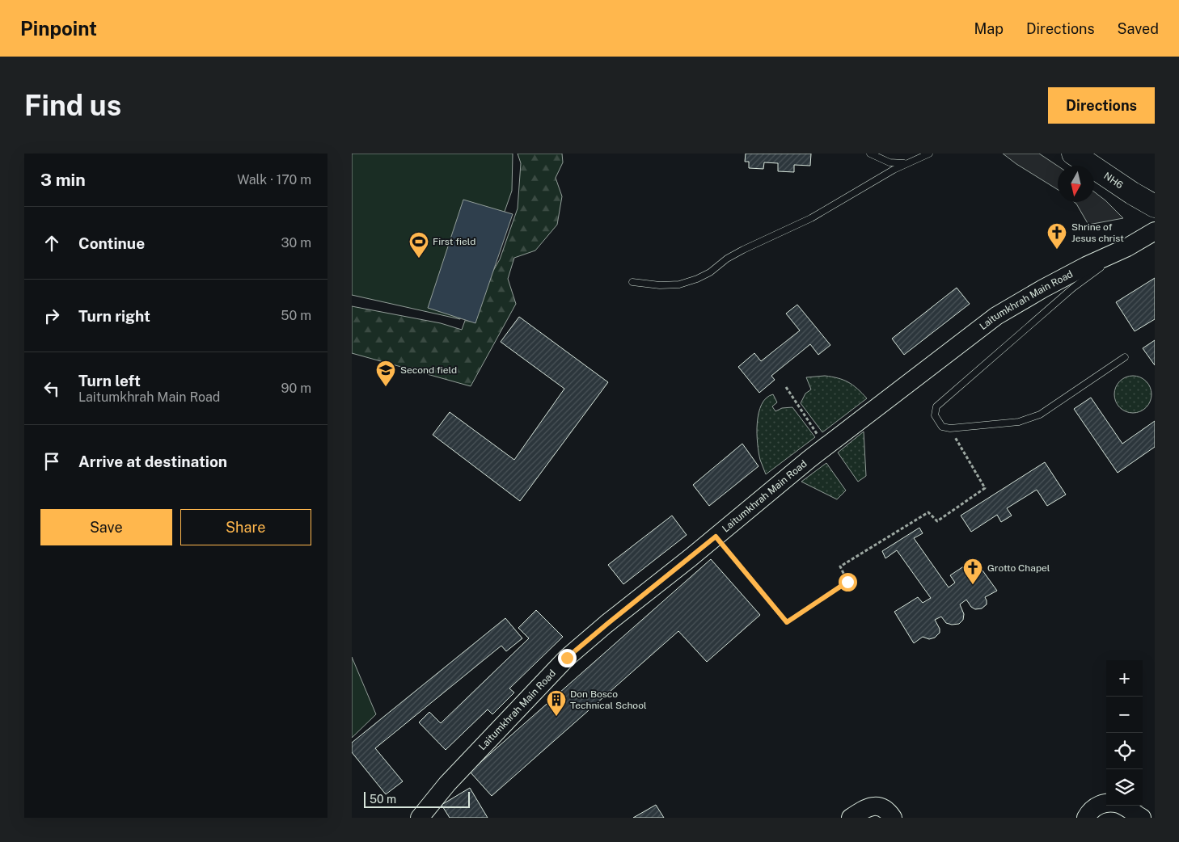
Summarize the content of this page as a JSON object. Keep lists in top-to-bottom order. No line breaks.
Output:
{"streets":{"highway":["NH6"],"street":["Laitumkhrah Main Road"]},"places":{"church":["Shrine of Jesus christ","Grotto Chapel"],"sports":["First field"],"school or university":["Second field"],"building":["Don Bosco Technical School"]},"scale_bar":"50 m","north":"bottom","page":{"header":"Pinpoint","nav":["Map","Directions","Saved"],"buttons":["Directions",["Save","Share"]],"title":"Find us","heading":["3 min","Walk · 170 m"],"list":[["Continue","30 m"],["Turn right","50 m"],["Turn left","Laitumkhrah Main Road","90 m"],"Arrive at destination"],"map_buttons":["+","−"],"scale":"50 m"}}
